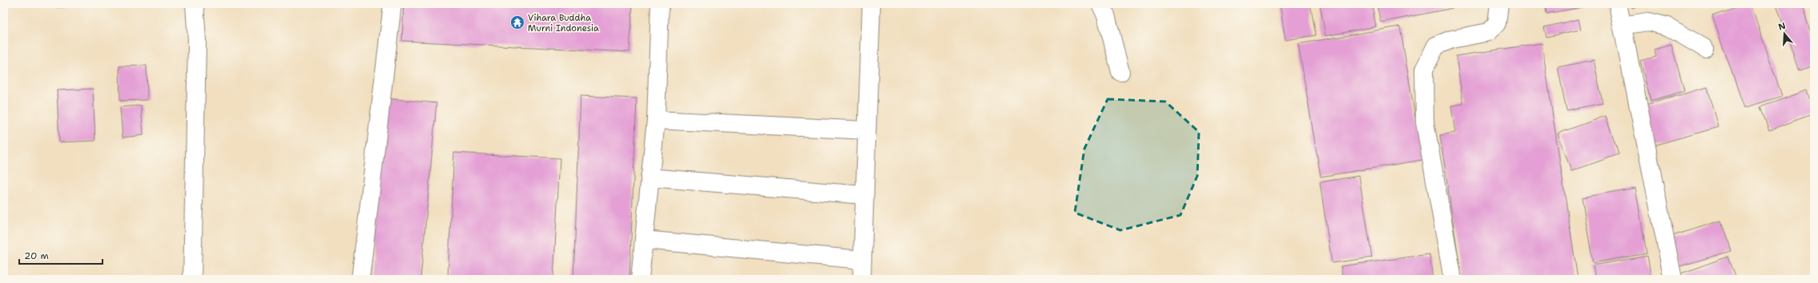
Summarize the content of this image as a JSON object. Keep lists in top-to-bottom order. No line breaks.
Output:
{"places":{"temple":["Vihara Buddha Murni Indonesia"]},"scale_bar":"20 m","north":"top"}
